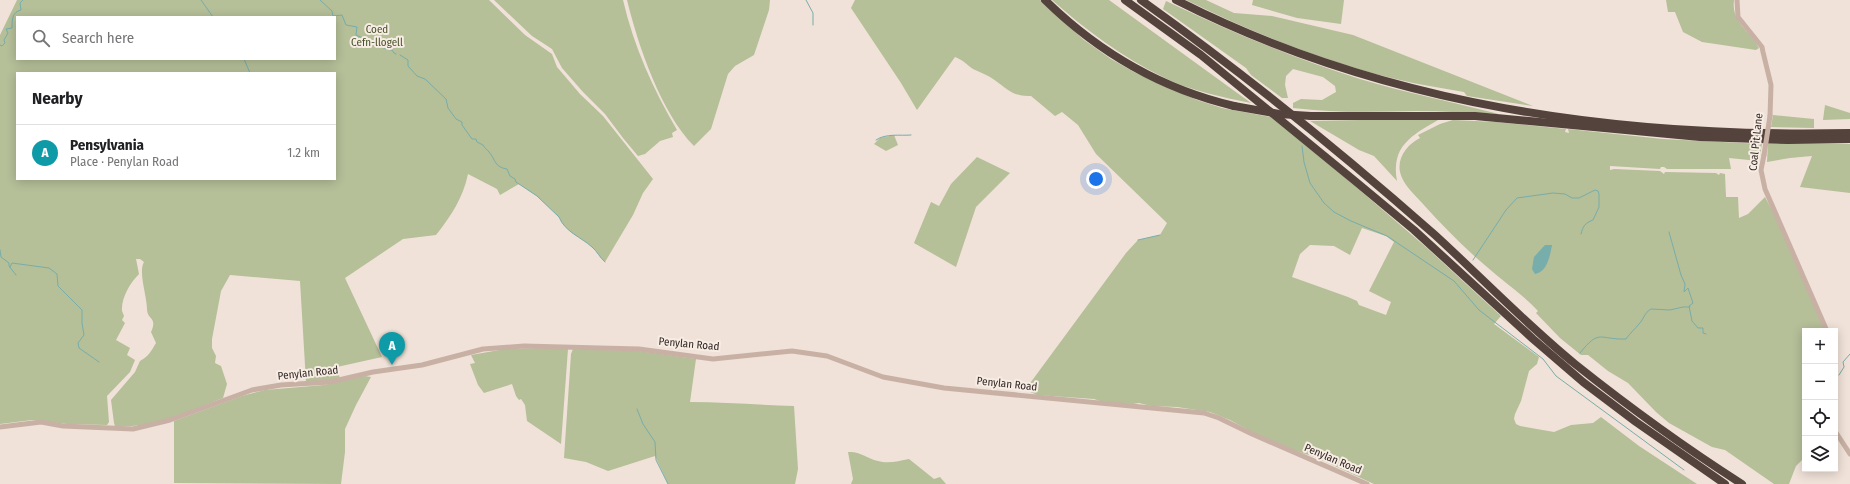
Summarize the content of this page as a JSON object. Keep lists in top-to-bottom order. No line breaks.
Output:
{"streets":{"street":["Coal Pit Lane","Penylan Road"]},"parks":["Coed Cefn-llogell"],"page":{"search":"Search here","heading":"Nearby","list":[{"mark":"A","name":"Pensylvania","note":"Place · Penylan Road","value":"1.2 km"}],"map_buttons":["+","−"],"pins":"A"}}
